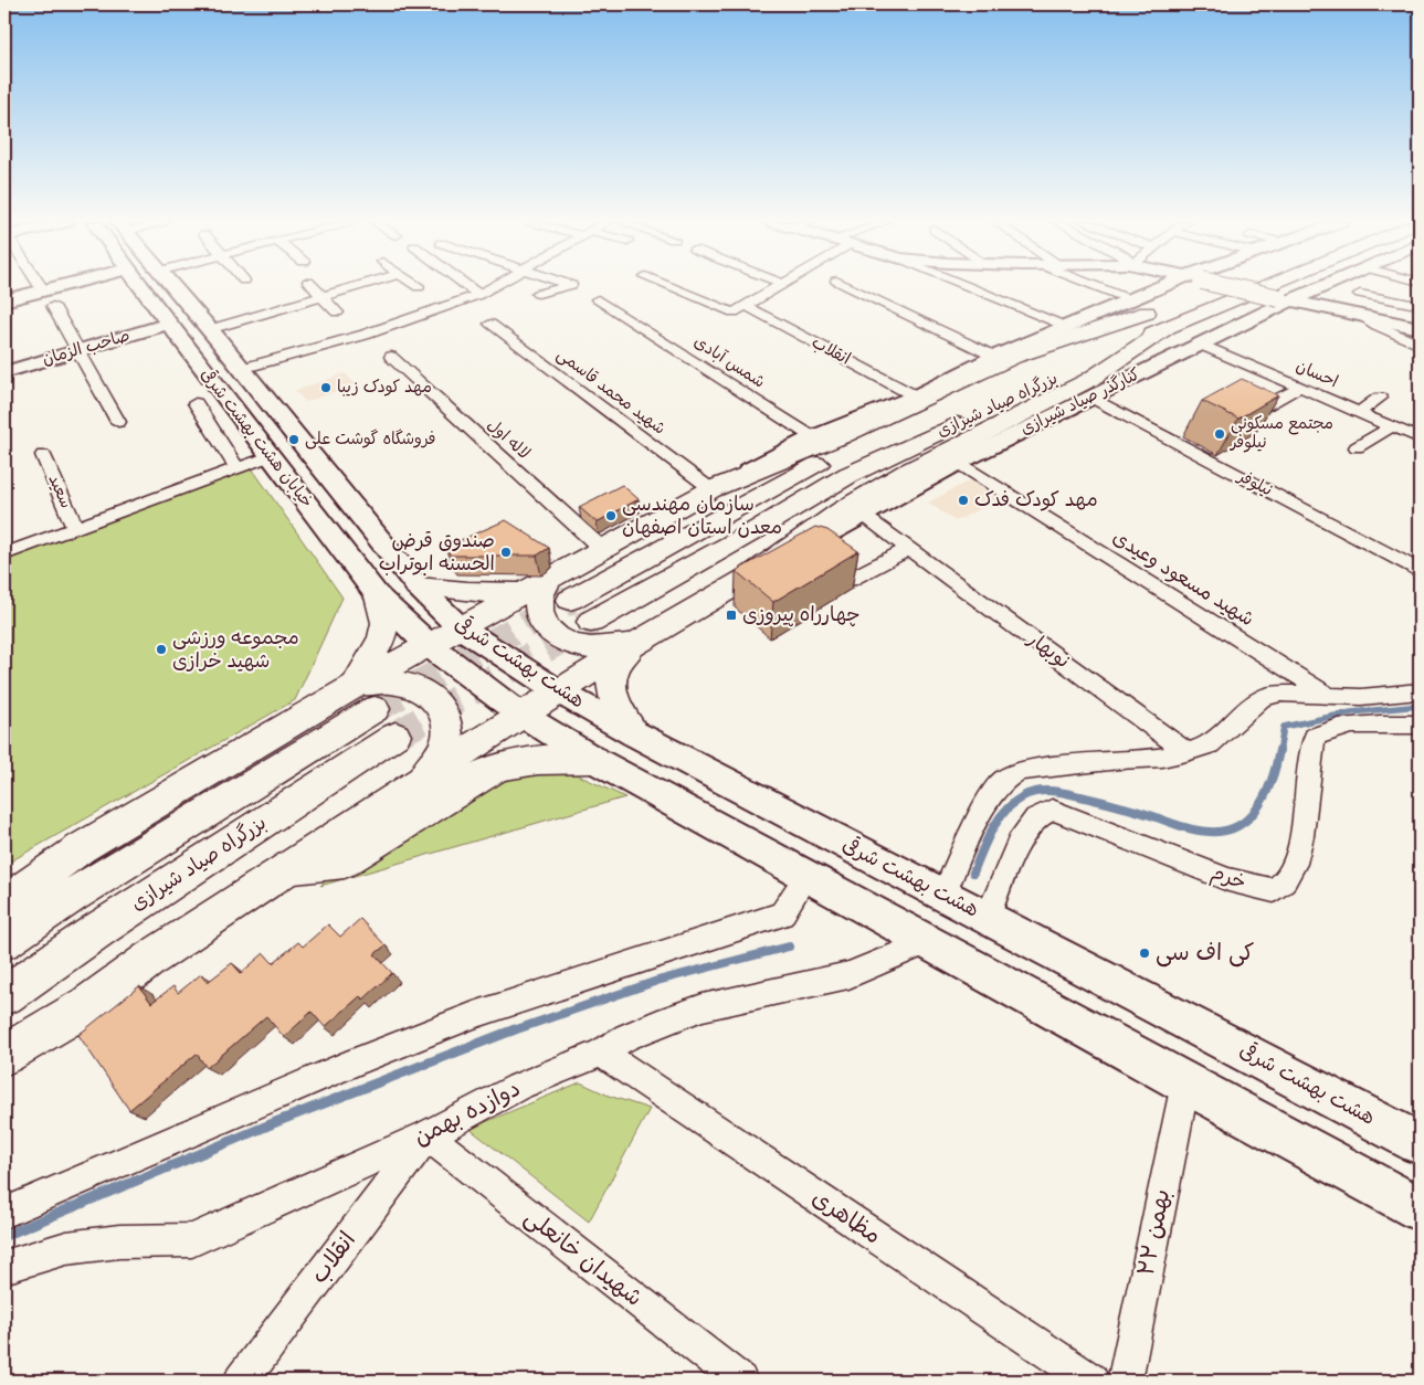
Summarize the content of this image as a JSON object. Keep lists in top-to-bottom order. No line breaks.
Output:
{"streets":{"highway":["بزرگراه صیاد شیرازی"],"main road":["صاحب الزمان","کنارگذر صیاد شیرازی","خیابان هشت بهشت شرقی","هشت بهشت شرقی"],"street":["انقلاب","شمس آبادی","احسان","شهید محمد قاسمی","لاله اول","نیلوفر","سعید","شهید مسعود وعیدی","نوبهار","خرم","دوازده بهمن","مظاهری","۲۲ بهمن","شهیدان خانعلی"]},"crossings":[["صاحب الزمان","خیابان هشت بهشت شرقی"],["انقلاب","دوازده بهمن"],["انقلاب","شهیدان خانعلی"],["احسان","کنارگذر صیاد شیرازی"],["کنارگذر صیاد شیرازی","نیلوفر"],["کنارگذر صیاد شیرازی","شهید مسعود وعیدی"],["کنارگذر صیاد شیرازی","نوبهار"],["خیابان هشت بهشت شرقی","هشت بهشت شرقی"],["هشت بهشت شرقی","خرم"],["هشت بهشت شرقی","دوازده بهمن"],["هشت بهشت شرقی","۲۲ بهمن"],["دوازده بهمن","مظاهری"],["دوازده بهمن","شهیدان خانعلی"]],"places":{"other":["مهد کودک زیبا","مجتمع مسکونی نیلوفر","فروشگاه گوشت علی","مهد کودک فدک","سازمان مهندسی معدن استان اصفهان","صندوق قرض الحسنه ابوتراب","مجموعه ورزشی شهید خرازی","کی اف سی"],"transit":["چهارراه پیروزی"]}}
